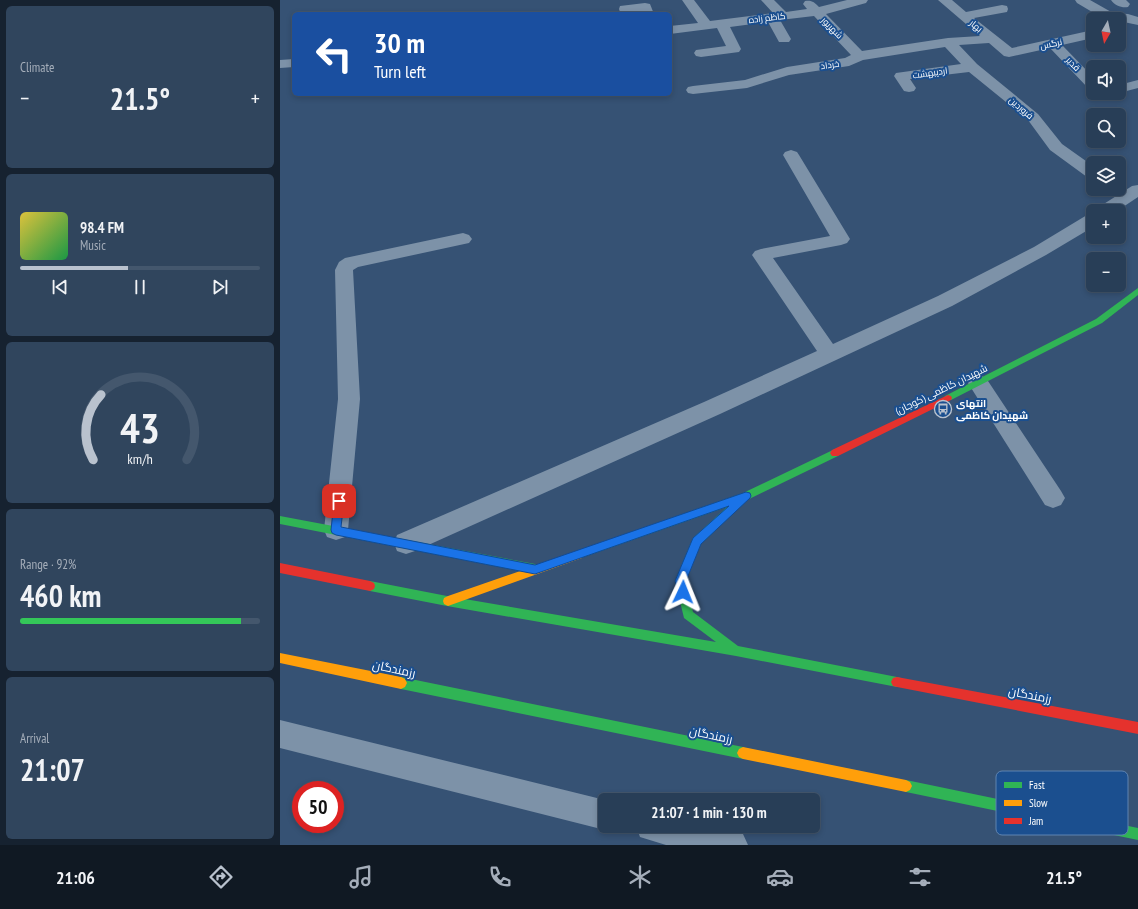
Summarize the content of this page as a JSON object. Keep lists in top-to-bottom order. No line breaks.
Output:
{"streets":{"main road":["شهیدان کاظمی (کوجان)","رزمندگان"],"street":["کاظم زاده","بهار","شهریور","نرگس","قدیر","خرداد","اردیبهشت","فروردین"]},"crossings":[["کاظم زاده","شهریور"],["بهار","نرگس"],["بهار","خرداد"],["شهریور","خرداد"],["نرگس","قدیر"],["خرداد","فروردین"],["اردیبهشت","فروردین"]],"places":{"bus stop":["انتهای شهیدان کاظمی"]},"legend":["Fast","Slow","Jam"],"north":"bottom","page":{"tile":["Climate",["Range · 92%","460 km"],["Arrival","21:07"]],"map_buttons":["+","−"],"turn":["30 m","Turn left"],"heat":["−","21.5°","+"],"song":["98.4 FM","Music"],"limit":"50","trip":"21:07 · 1 min · 130 m","tabs":["21:06","21.5°"],"gauge":["43","km/h"]}}
